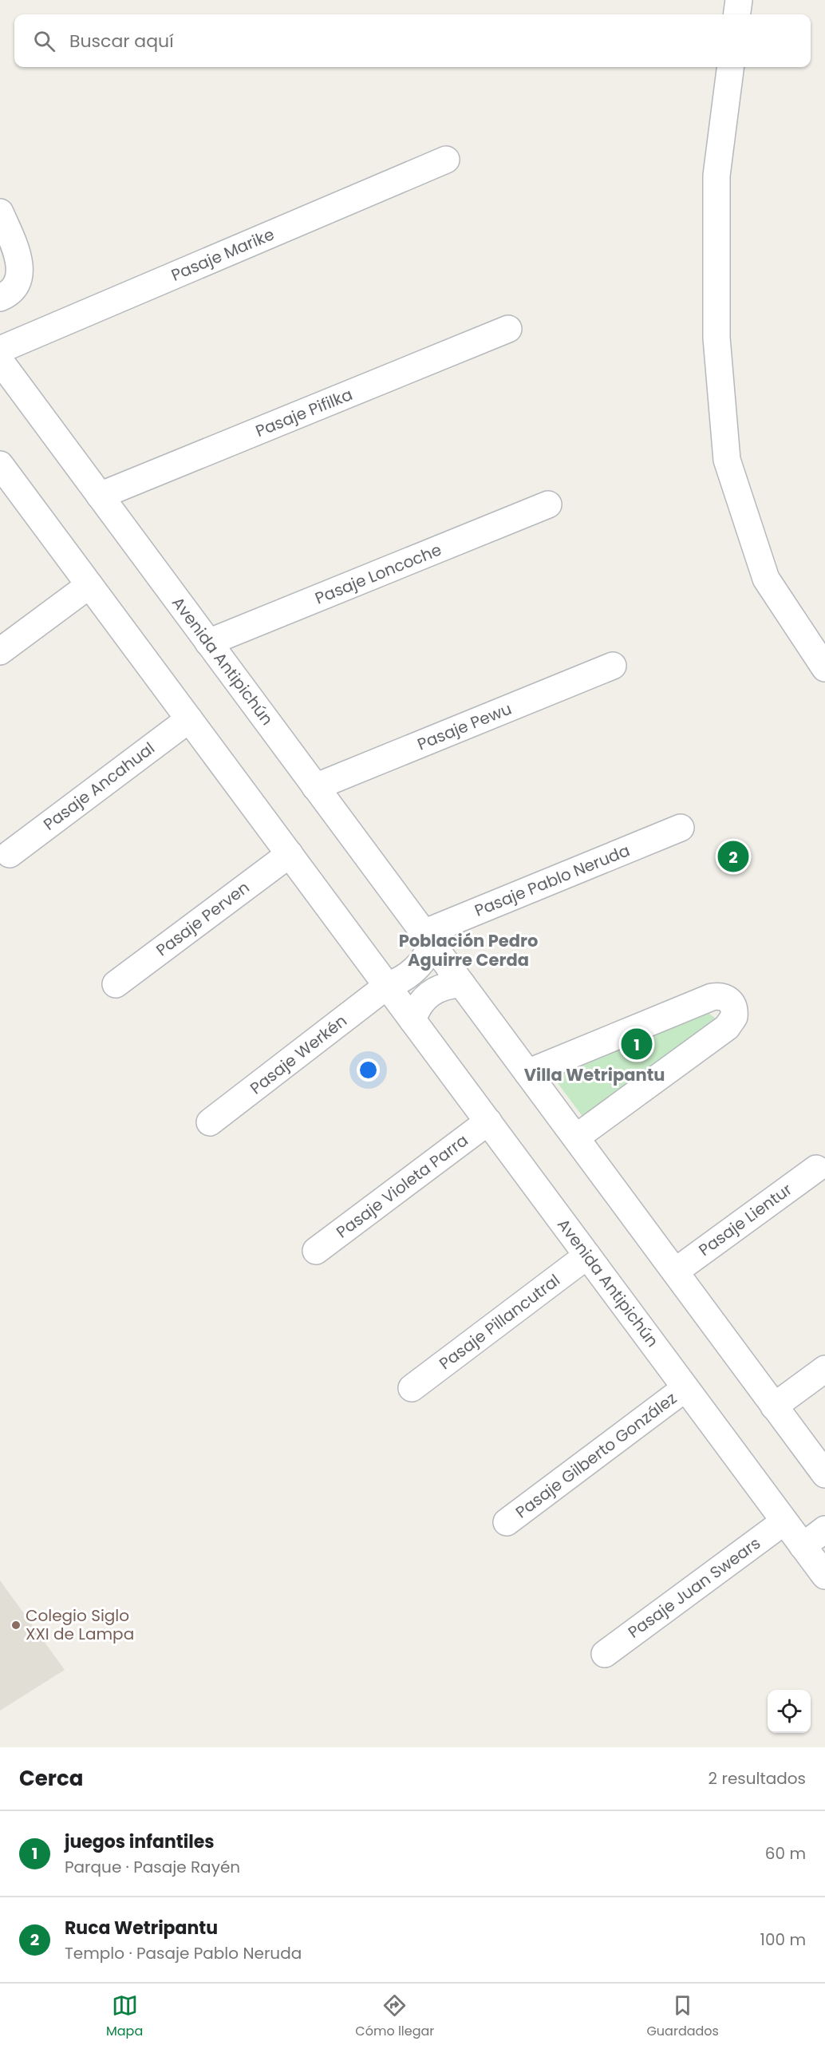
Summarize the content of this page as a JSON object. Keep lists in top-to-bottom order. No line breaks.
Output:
{"streets":{"street":["Pasaje Marike","Pasaje Pifilka","Pasaje Loncoche","Avenida Antipichún","Pasaje Pewu","Pasaje Ancahual","Pasaje Pablo Neruda","Pasaje Perven","Pasaje Werkén","Pasaje Violeta Parra","Pasaje Lientur","Pasaje Pillancutral","Pasaje Gilberto González","Pasaje Juan Swears"]},"crossings":[["Pasaje Pifilka","Avenida Antipichún"],["Pasaje Loncoche","Avenida Antipichún"],["Avenida Antipichún","Pasaje Pewu"],["Avenida Antipichún","Pasaje Ancahual"],["Avenida Antipichún","Pasaje Pablo Neruda"],["Avenida Antipichún","Pasaje Perven"],["Avenida Antipichún","Pasaje Werkén"],["Avenida Antipichún","Pasaje Violeta Parra"],["Avenida Antipichún","Pasaje Lientur"],["Avenida Antipichún","Pasaje Pillancutral"],["Avenida Antipichún","Pasaje Gilberto González"],["Avenida Antipichún","Pasaje Juan Swears"]],"districts":["Población Pedro Aguirre Cerda","Villa Wetripantu"],"places":["Colegio Siglo XXI de Lampa"],"page":{"search":"Buscar aquí","pins":["2","1"],"heading":["Cerca","2 resultados"],"list":[{"mark":"1","name":"juegos infantiles","note":"Parque · Pasaje Rayén","value":"60 m"},{"mark":"2","name":"Ruca Wetripantu","note":"Templo · Pasaje Pablo Neruda","value":"100 m"}],"nav":["Mapa","Cómo llegar","Guardados"]}}
